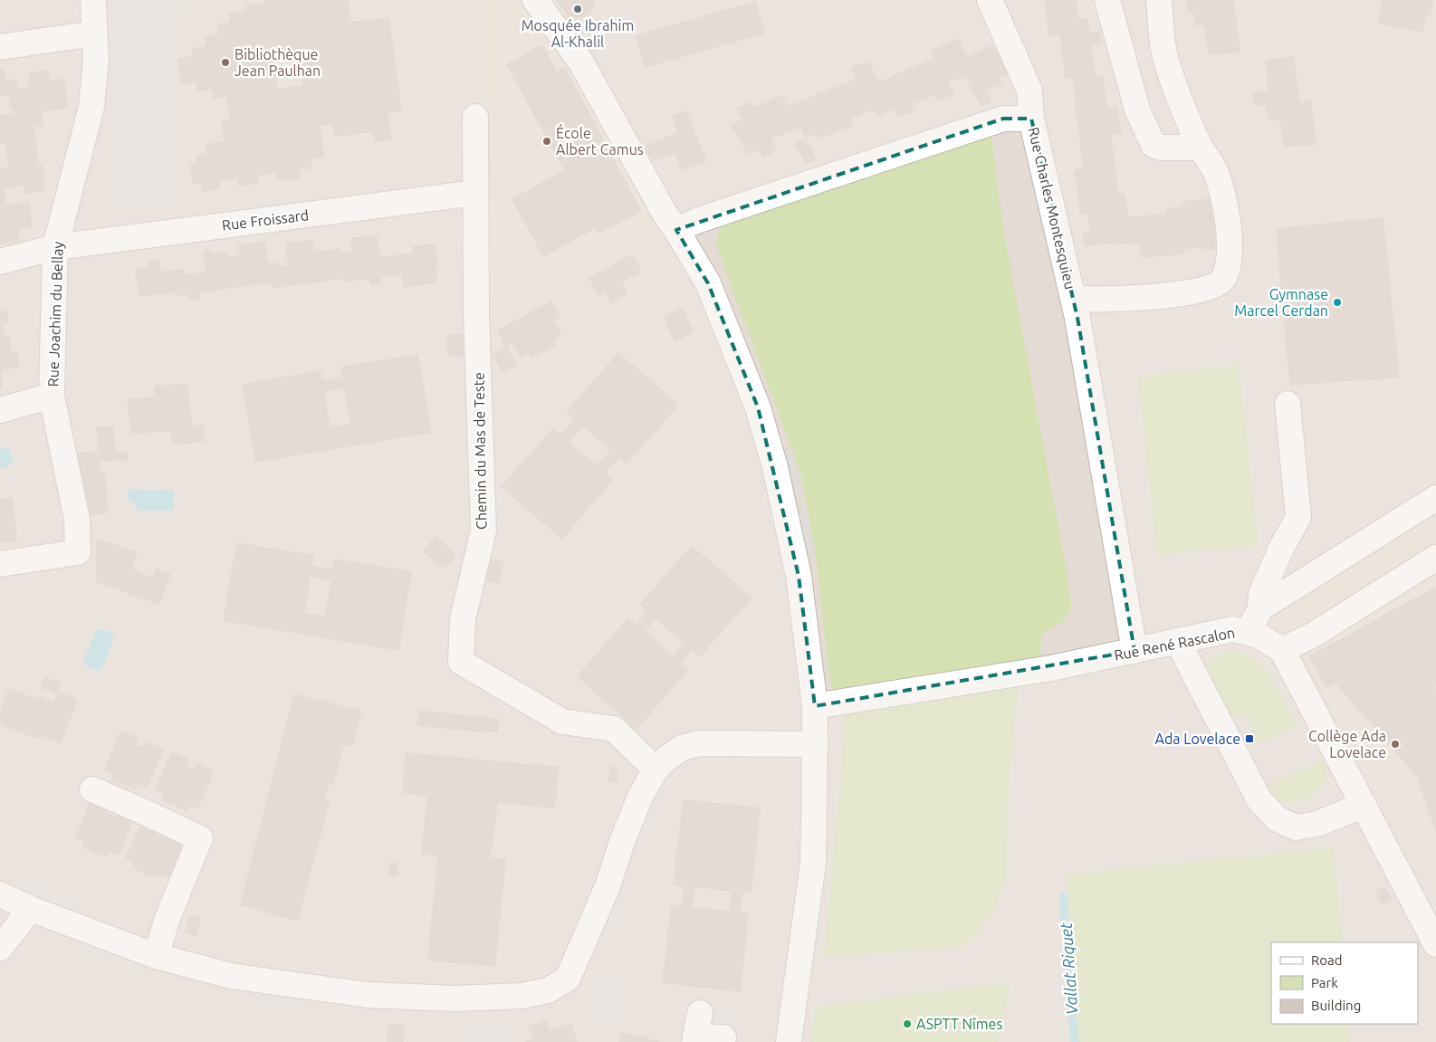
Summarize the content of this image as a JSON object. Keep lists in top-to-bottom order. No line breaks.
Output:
{"streets":{"street":["Rue Charles Montesquieu","Rue Froissard","Rue Joachim du Bellay","Chemin du Mas de Teste","Rue René Rascalon"]},"crossings":[["Rue Froissard","Rue Joachim du Bellay"],["Rue Froissard","Chemin du Mas de Teste"]],"water":["Vallat Riquet"],"places":{"other":["Mosquée Ibrahim Al-Khalil","Bibliothèque Jean Paulhan","École Albert Camus","Gymnase Marcel Cerdan","Collège Ada Lovelace","ASPTT Nîmes"],"transit":["Ada Lovelace"]},"legend":["Road","Park","Building"]}
